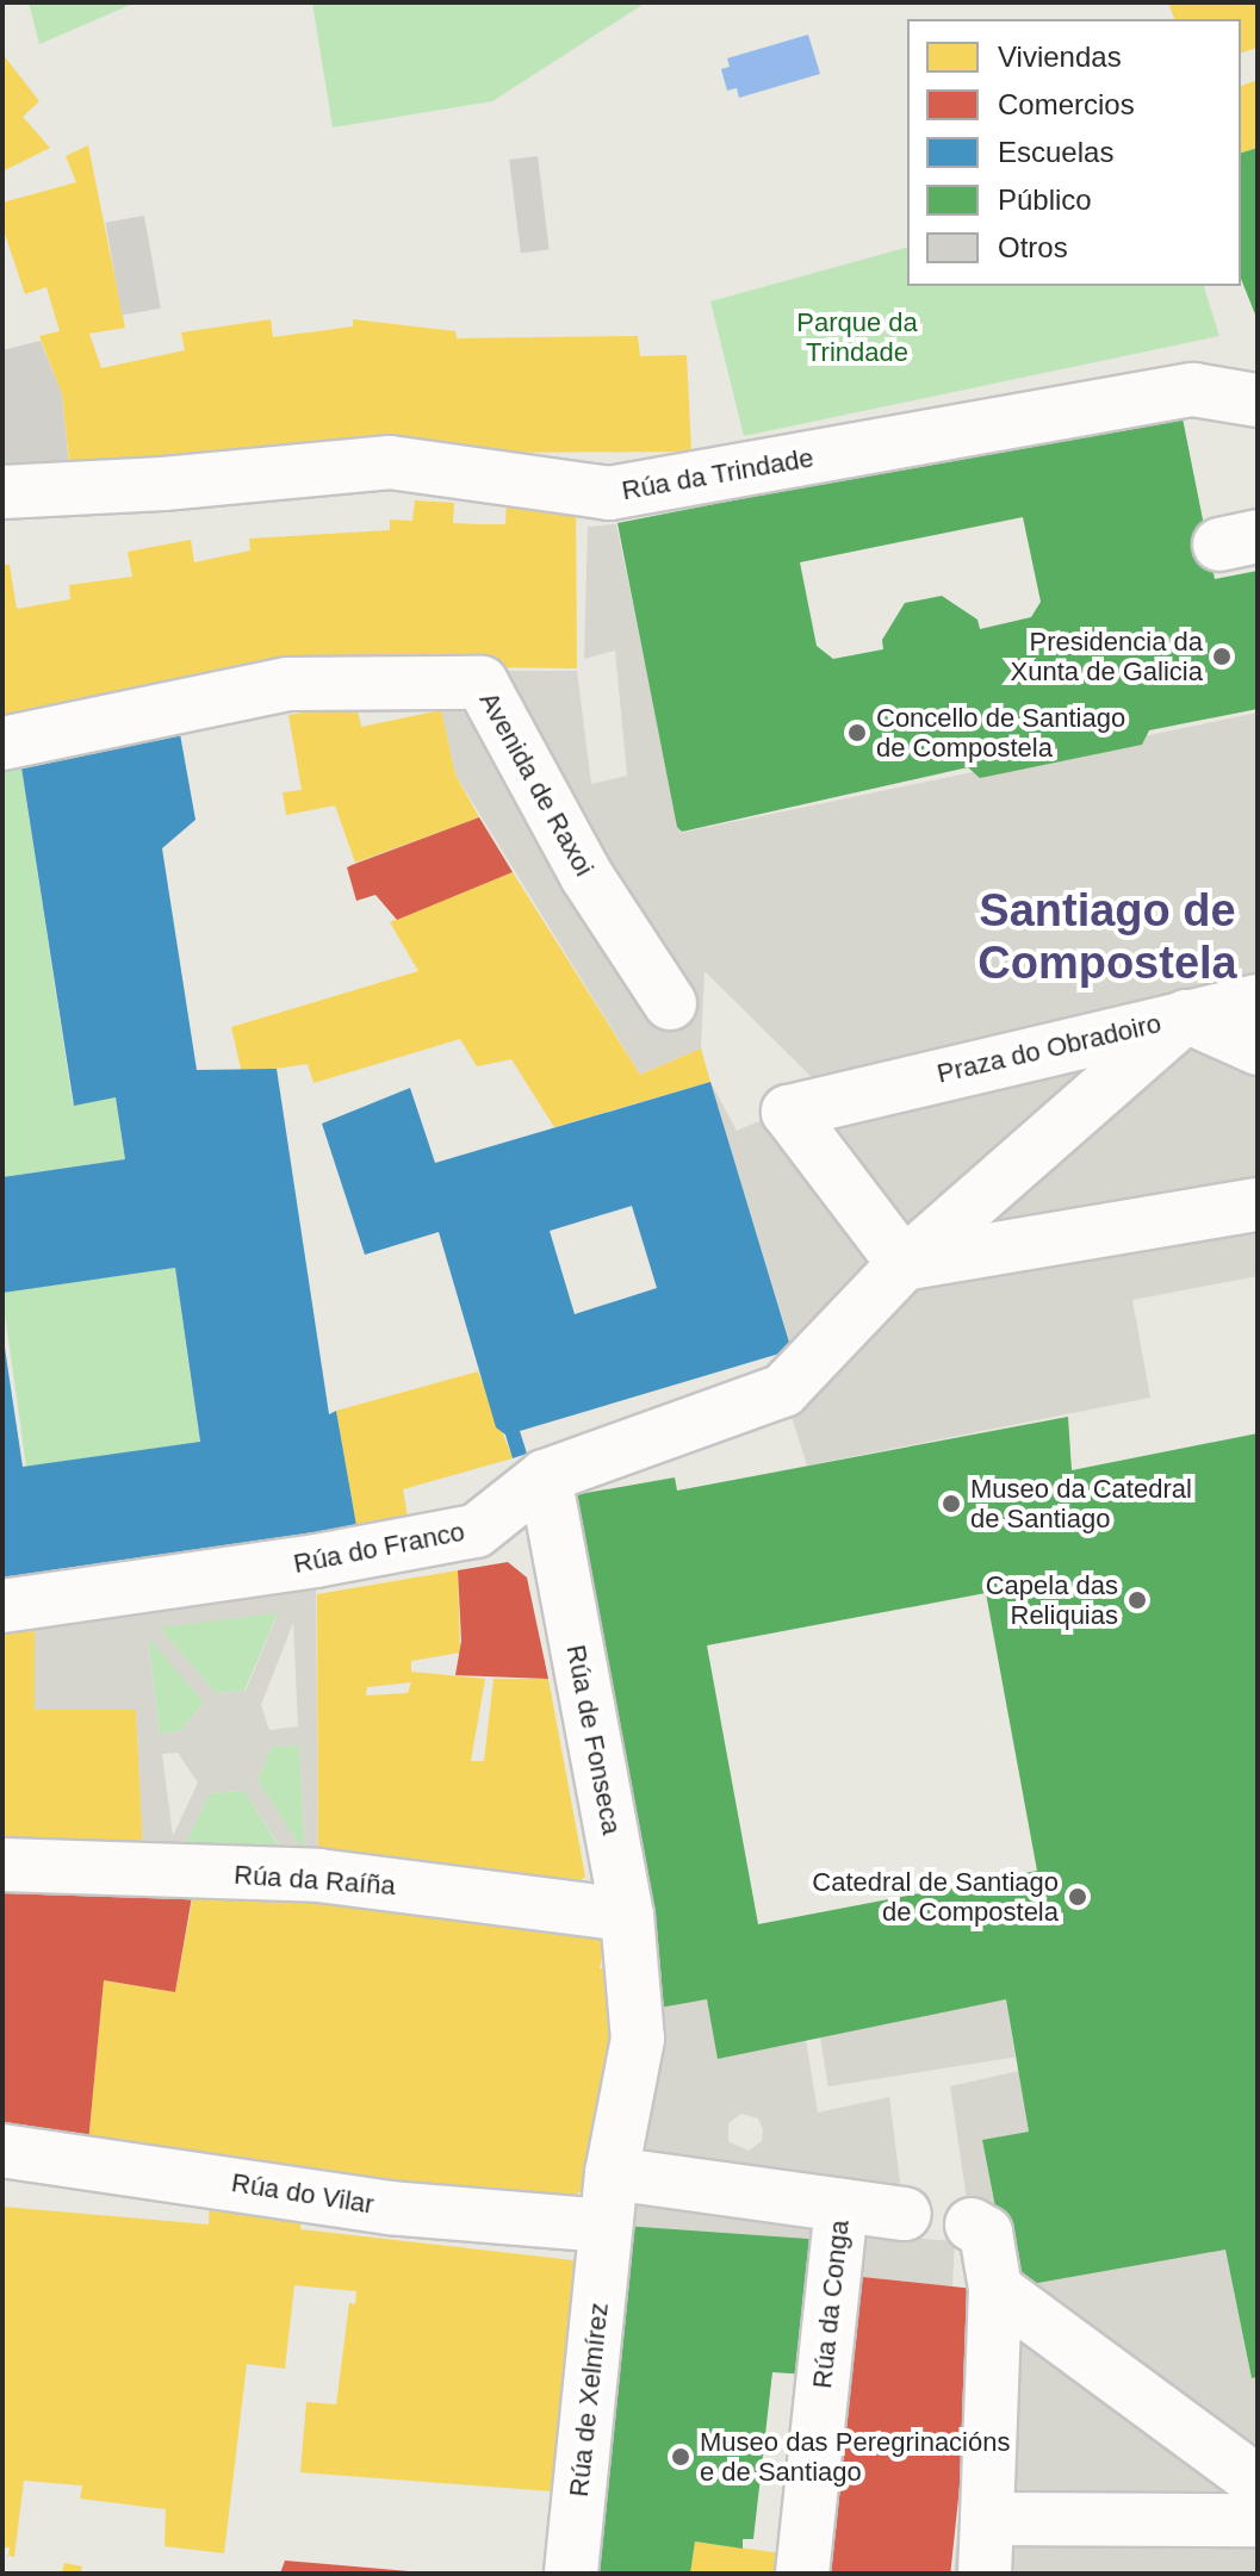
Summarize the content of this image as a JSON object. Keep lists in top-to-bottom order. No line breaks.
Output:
{"streets":{"street":["Rúa da Trindade","Avenida de Raxoi","Praza do Obradoiro","Rúa do Franco","Rúa de Fonseca","Rúa da Raíña","Rúa do Vilar","Rúa da Conga","Rúa de Xelmírez"]},"crossings":[["Praza do Obradoiro","Rúa do Franco"],["Rúa do Franco","Rúa de Fonseca"],["Rúa de Fonseca","Rúa da Raíña"],["Rúa de Fonseca","Rúa de Xelmírez"],["Rúa do Vilar","Rúa de Xelmírez"]],"districts":["Santiago de Compostela"],"parks":["Parque da Trindade"],"places":["Presidencia da Xunta de Galicia","Concello de Santiago de Compostela","Museo da Catedral de Santiago","Capela das Reliquias","Catedral de Santiago de Compostela","Museo das Peregrinacións e de Santiago"],"legend":["Viviendas","Comercios","Escuelas","Público","Otros"]}
